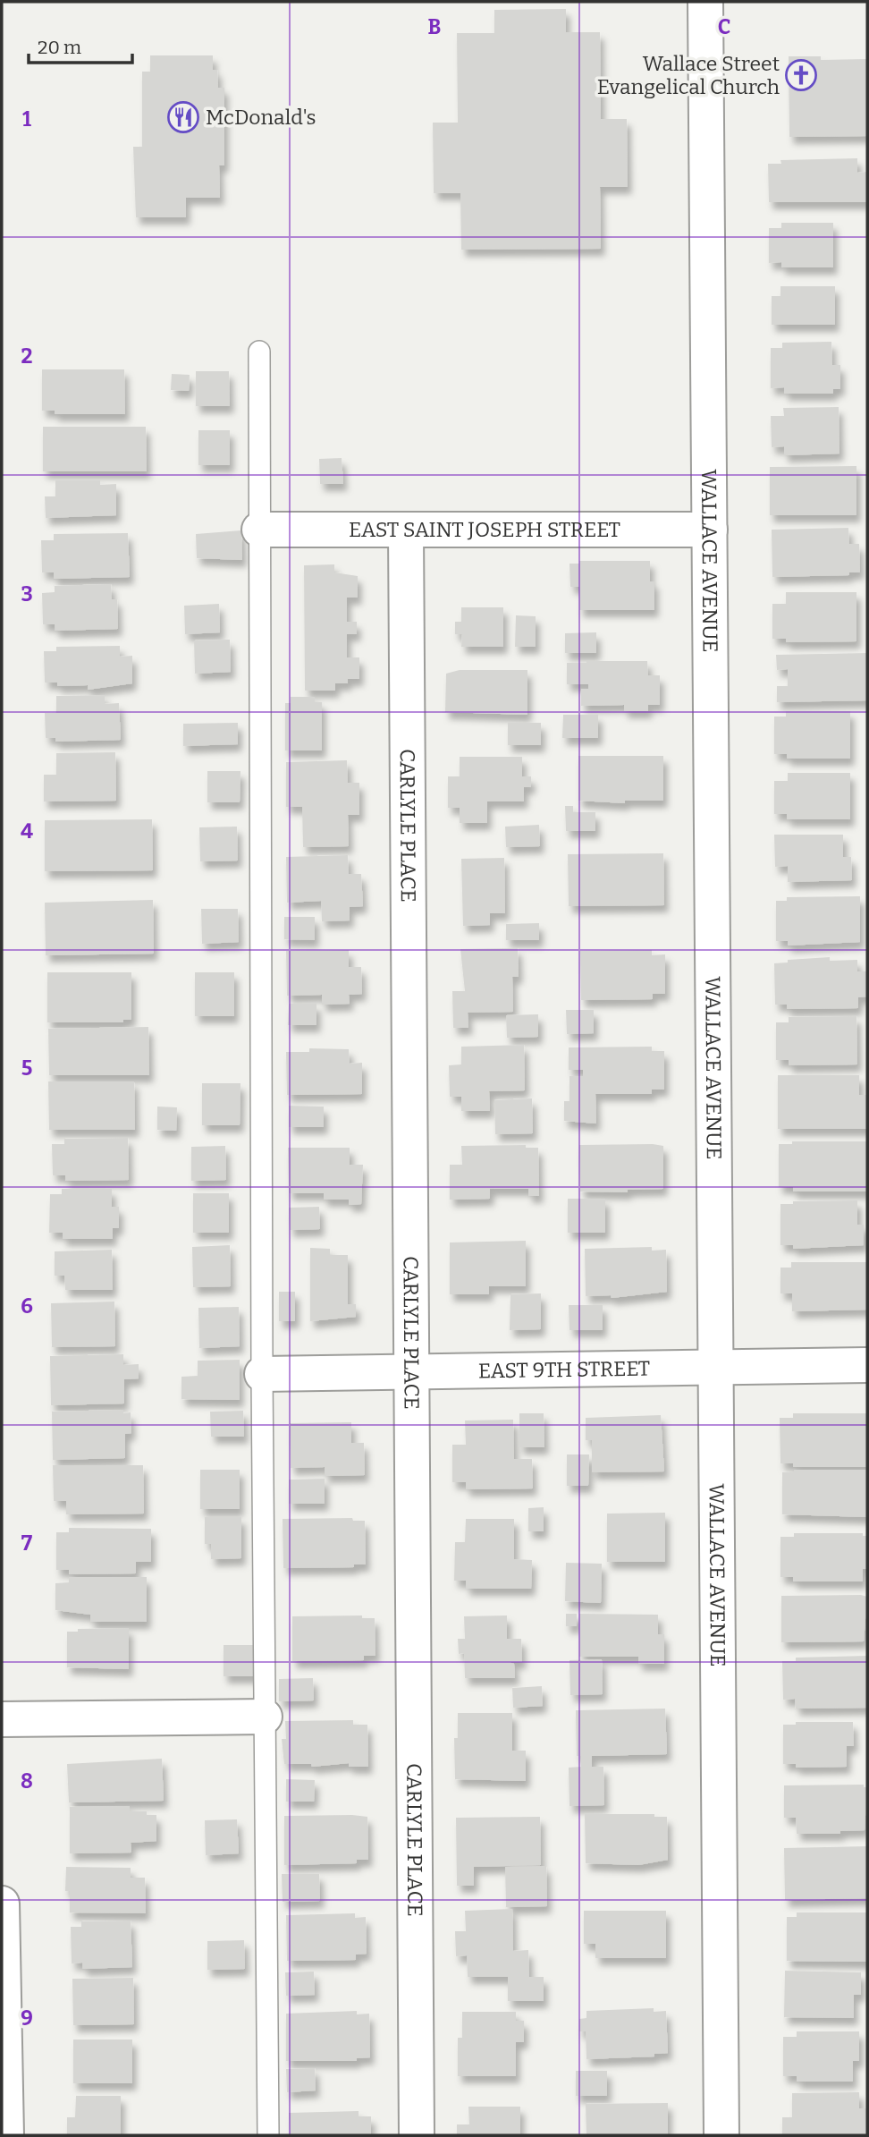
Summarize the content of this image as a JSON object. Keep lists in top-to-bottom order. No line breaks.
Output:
{"streets":{"street":["EAST SAINT JOSEPH STREET","WALLACE AVENUE","CARLYLE PLACE","EAST 9TH STREET"]},"crossings":[["EAST SAINT JOSEPH STREET","WALLACE AVENUE"],["EAST SAINT JOSEPH STREET","CARLYLE PLACE"],["WALLACE AVENUE","EAST 9TH STREET"],["CARLYLE PLACE","EAST 9TH STREET"]],"places":{"church":["Wallace Street Evangelical Church"],"restaurant":["McDonald's"]},"scale_bar":"20 m","grid":{"columns":["B","C"],"rows":["1","2","3","4","5","6","7","8","9"]}}
